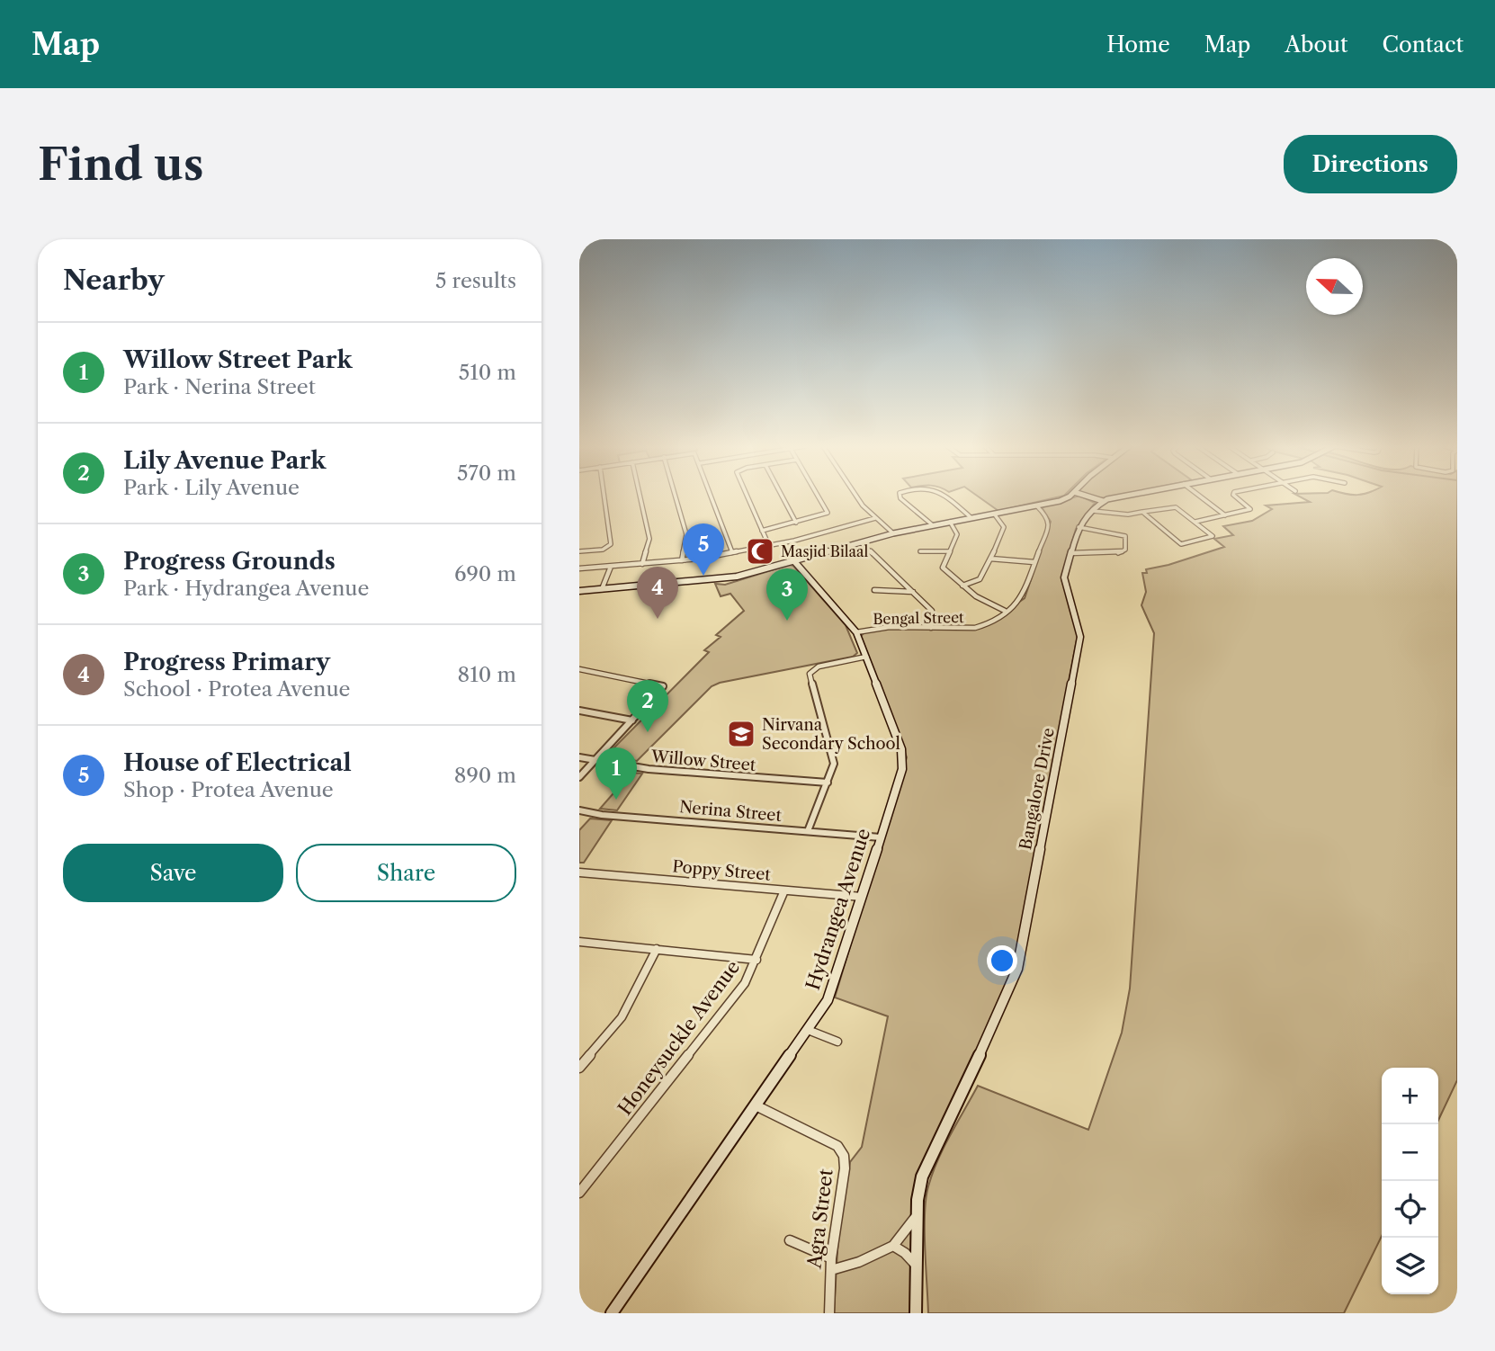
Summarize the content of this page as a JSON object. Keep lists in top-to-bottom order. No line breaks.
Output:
{"streets":{"street":["Bengal Street","Willow Street","Bangalore Drive","Nerina Street","Poppy Street","Hydrangea Avenue","Honeysuckle Avenue","Agra Street"]},"crossings":[["Bengal Street","Hydrangea Avenue"],["Nerina Street","Hydrangea Avenue"],["Poppy Street","Hydrangea Avenue"],["Poppy Street","Honeysuckle Avenue"],["Hydrangea Avenue","Agra Street"]],"places":{"mosque":["Masjid Bilaal"],"school or university":["Nirvana Secondary School"]},"north":"left","page":{"header":"Map","nav":["Home","Map","About","Contact"],"buttons":["Directions",["Save","Share"]],"title":"Find us","heading":["Nearby","5 results"],"list":[{"mark":"1","name":"Willow Street Park","note":"Park · Nerina Street","value":"510 m"},{"mark":"2","name":"Lily Avenue Park","note":"Park · Lily Avenue","value":"570 m"},{"mark":"3","name":"Progress Grounds","note":"Park · Hydrangea Avenue","value":"690 m"},{"mark":"4","name":"Progress Primary","note":"School · Protea Avenue","value":"810 m"},{"mark":"5","name":"House of Electrical","note":"Shop · Protea Avenue","value":"890 m"}],"pins":["5","4","3","2","1"],"map_buttons":["+","−"]}}
